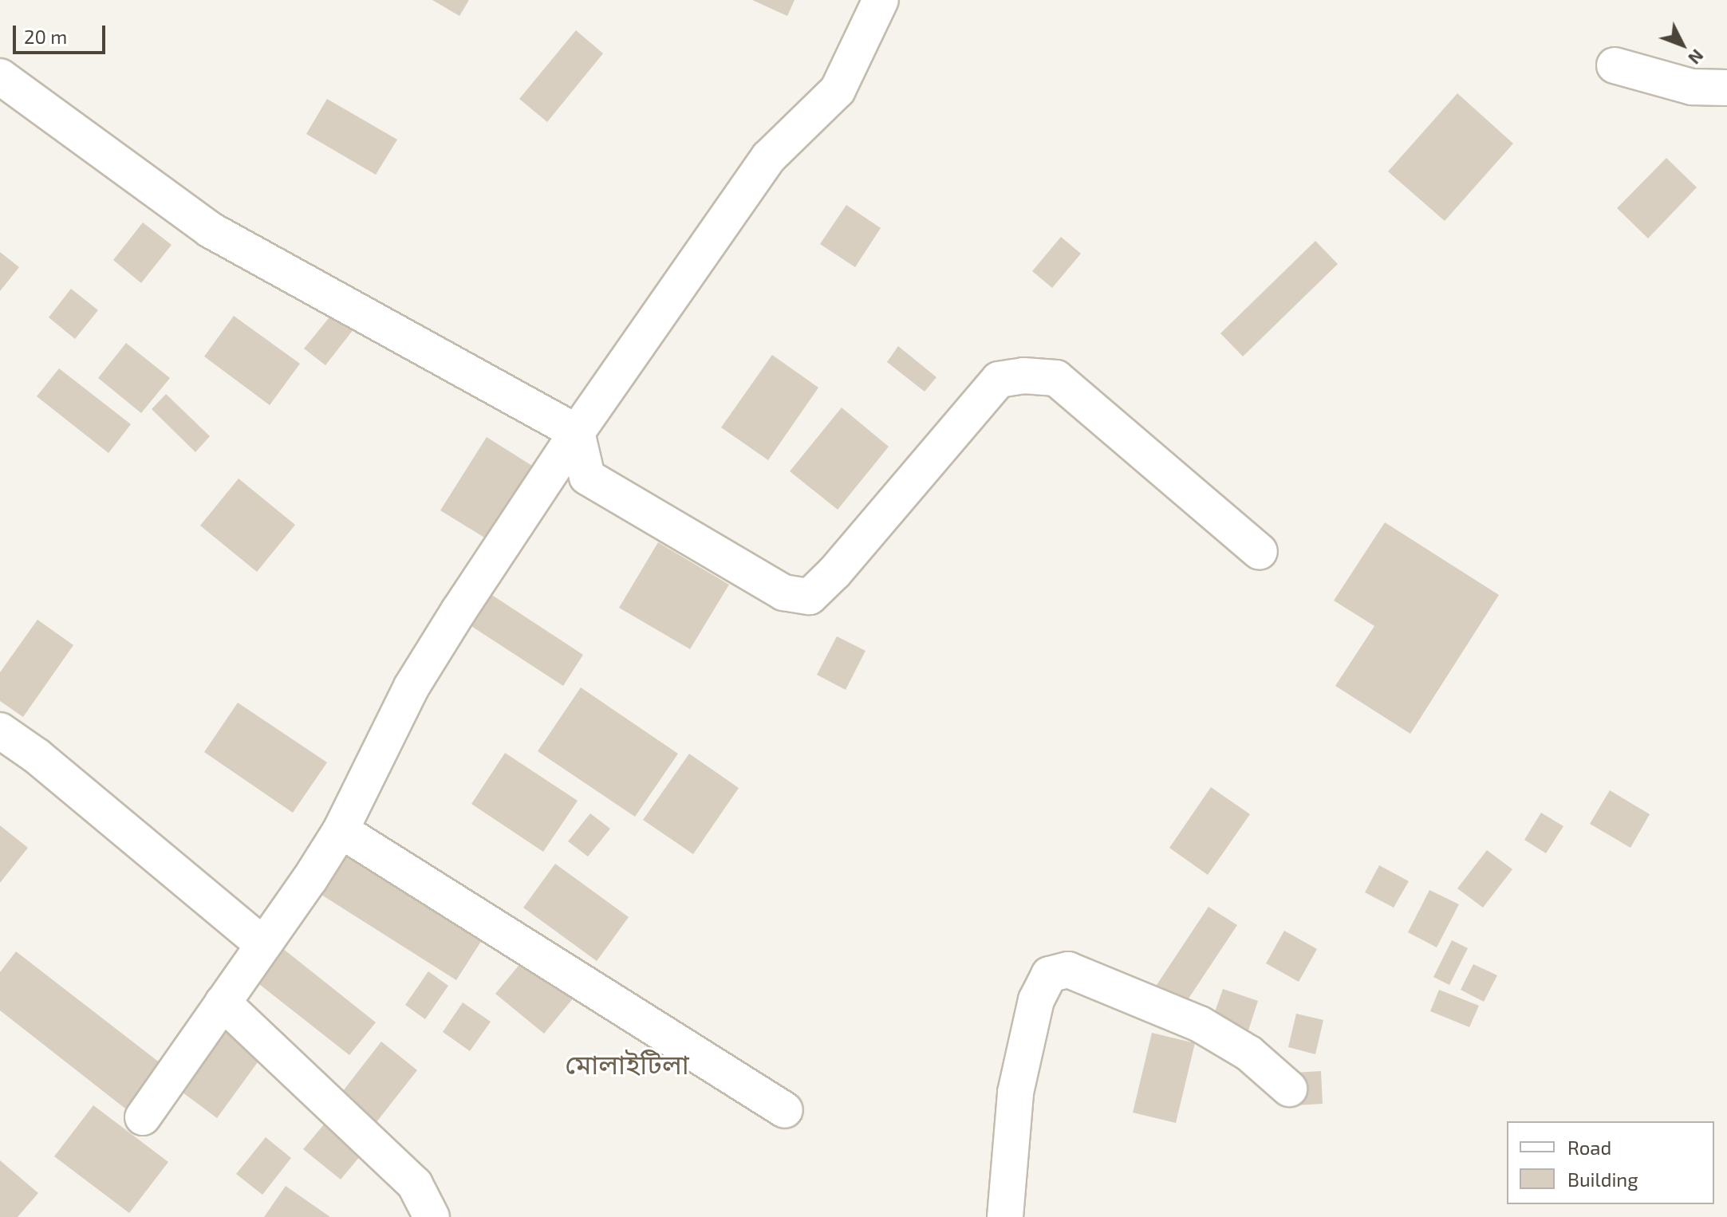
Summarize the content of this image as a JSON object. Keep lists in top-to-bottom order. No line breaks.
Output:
{"districts":["মোলাইটিলা"],"legend":["Road","Building"],"scale_bar":"20 m","north":"bottom right"}
